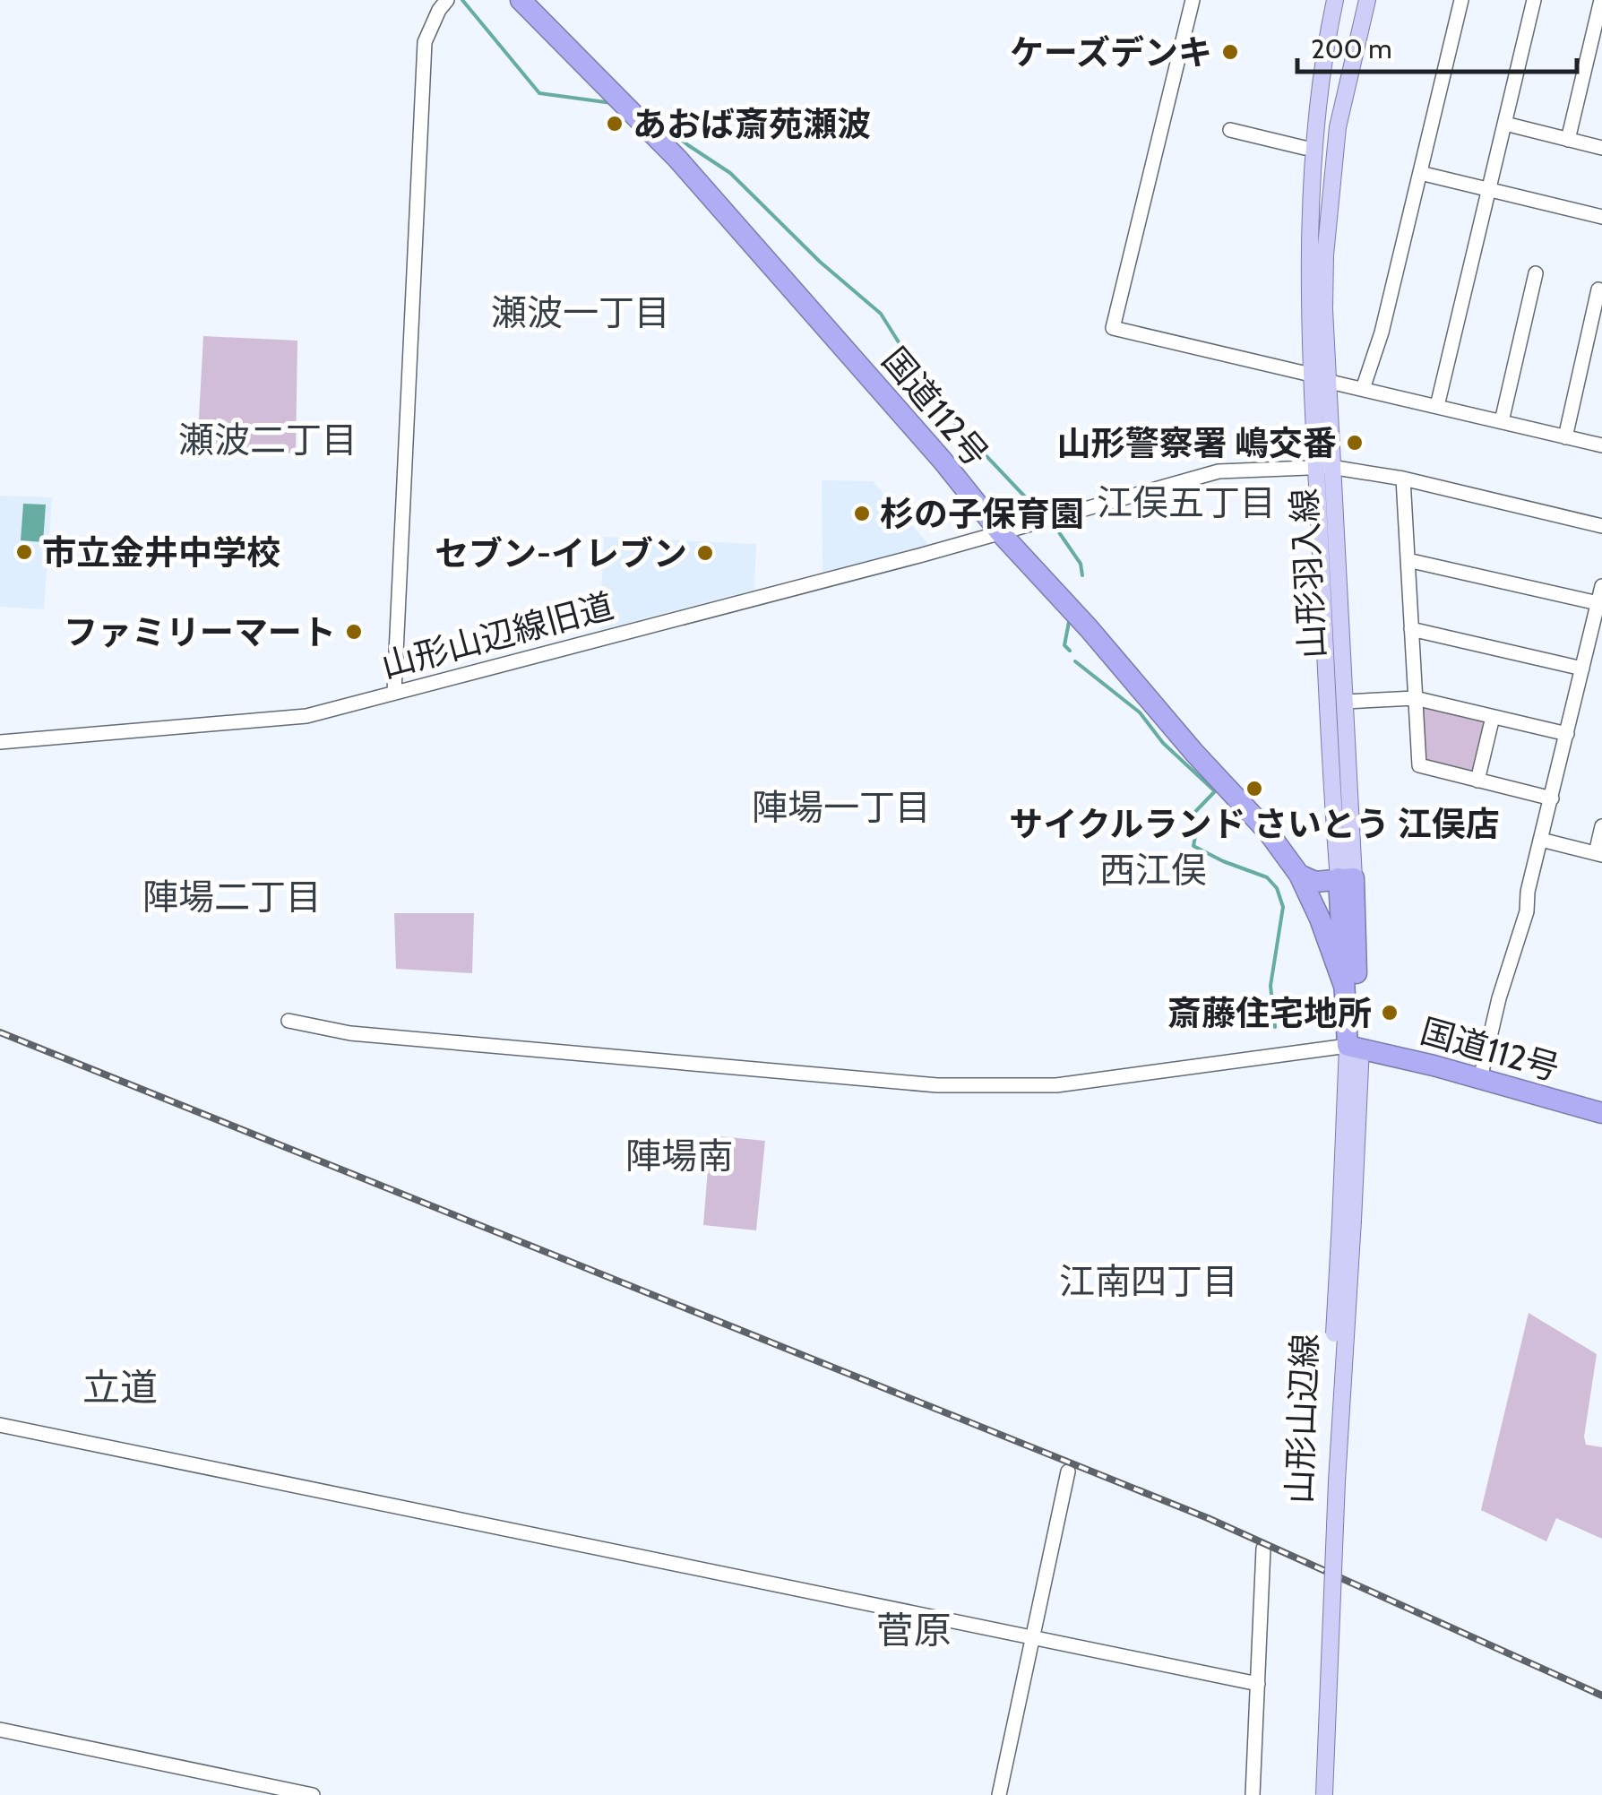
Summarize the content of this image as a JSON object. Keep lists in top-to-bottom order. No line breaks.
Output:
{"streets":{"highway":["国道112号"],"main road":["山形羽入線","山形山辺線"],"street":["山形山辺線旧道"]},"crossings":[["国道112号","山形山辺線旧道"],["国道112号","山形山辺線"],["山形羽入線","山形山辺線旧道"]],"districts":["瀬波一丁目","瀬波二丁目","江俣五丁目","陣場一丁目","西江俣","陣場二丁目","陣場南","江南四丁目","立道","菅原"],"places":["ケーズデンキ","あおば斎苑瀬波","山形警察署 嶋交番","杉の子保育園","市立金井中学校","セブン-イレブン","ファミリーマート","サイクルランド さいとう 江俣店","斎藤住宅地所"],"scale_bar":"200 m"}
